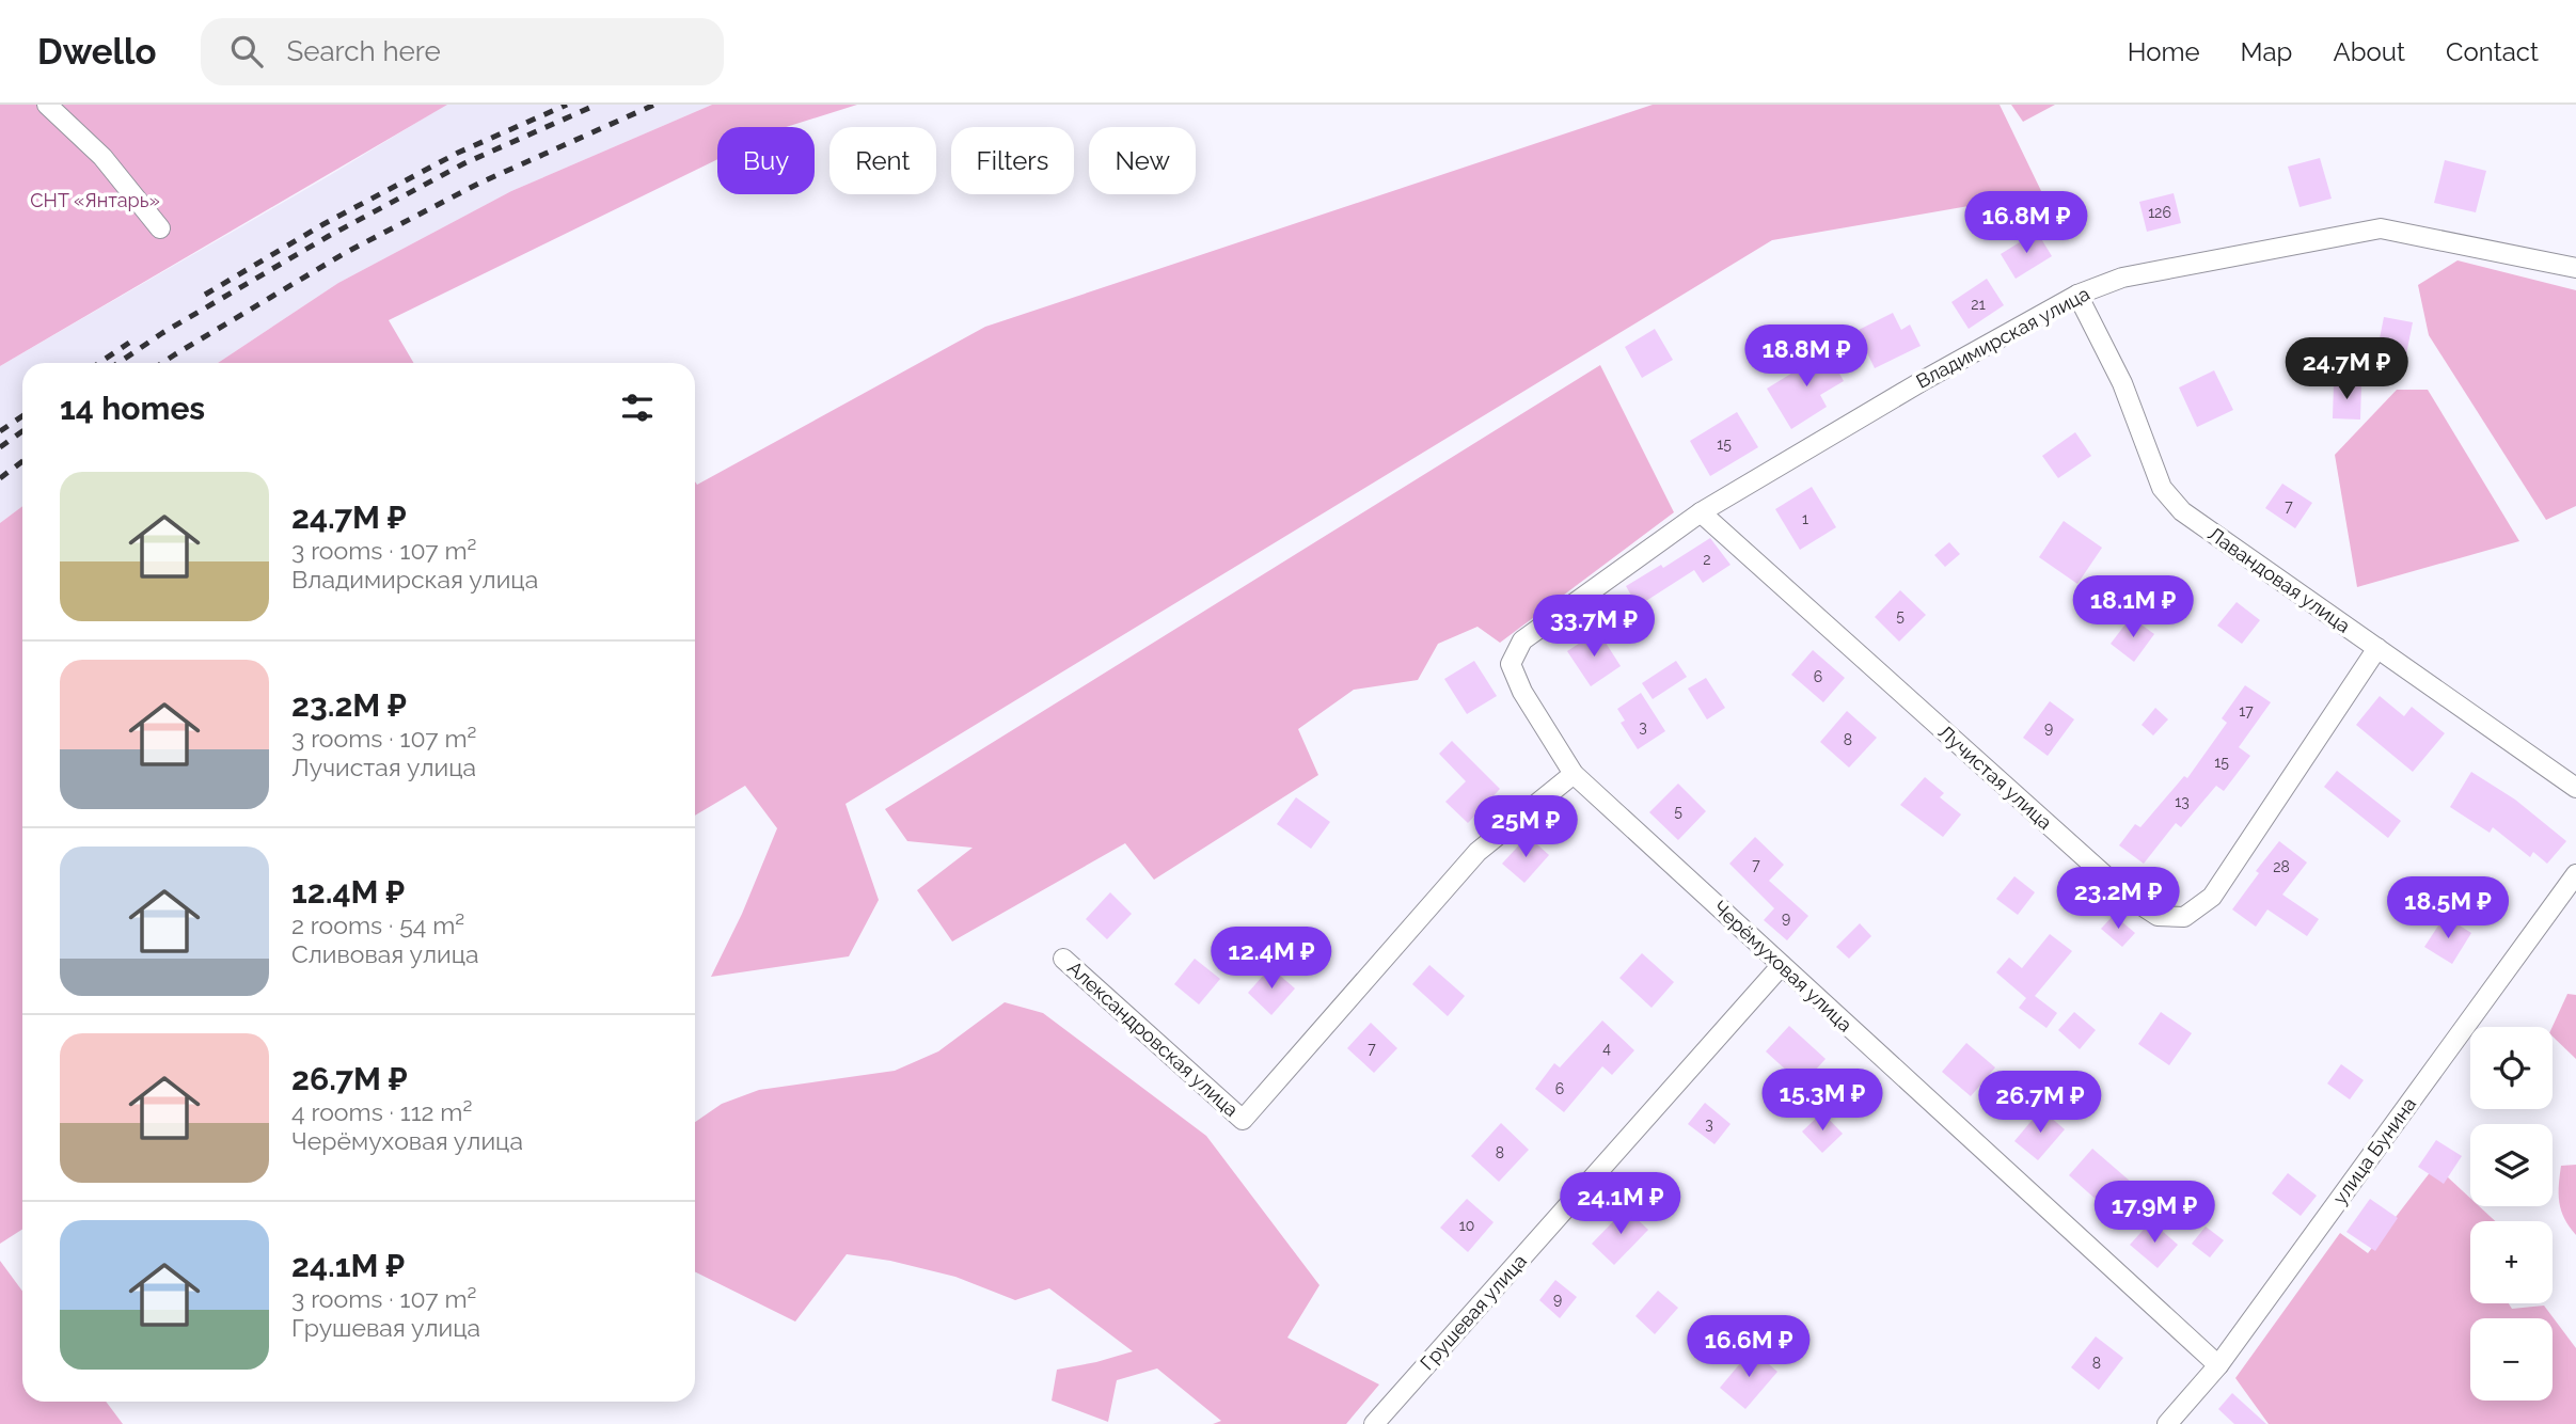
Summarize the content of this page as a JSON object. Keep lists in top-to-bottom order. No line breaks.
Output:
{"streets":{"street":["Владимирская улица","Лавандовая улица","Лучистая улица","Черёмуховая улица","Александровская улица","улица Бунина","Грушевая улица"]},"crossings":[["Владимирская улица","Лавандовая улица"],["Владимирская улица","Лучистая улица"],["Владимирская улица","Черёмуховая улица"],["Лавандовая улица","Лучистая улица"],["Черёмуховая улица","Александровская улица"],["Черёмуховая улица","улица Бунина"],["Черёмуховая улица","Грушевая улица"]],"parks":["СНТ «Янтарь»"],"house_numbers":["126","21","15","7","1","2","5","6","17","3","9","8","15","13","5","7","28","9","7","4","6","3","8","10","9","8"],"page":{"header":"Dwello","search":"Search here","nav":["Home","Map","About","Contact"],"chip":["Buy","Rent","Filters","New"],"price":["16.8M ₽","18.8M ₽","24.7M ₽","18.1M ₽","33.7M ₽","25M ₽","23.2M ₽","18.5M ₽","12.4M ₽","15.3M ₽","26.7M ₽","24.1M ₽","17.9M ₽","16.6M ₽"],"heading":"14 homes","list":[{"name":"24.7M ₽","note":"3 rooms · 107 m² · Владимирская улица"},{"name":"23.2M ₽","note":"3 rooms · 107 m² · Лучистая улица"},{"name":"12.4M ₽","note":"2 rooms · 54 m² · Сливовая улица"},{"name":"26.7M ₽","note":"4 rooms · 112 m² · Черёмуховая улица"},{"name":"24.1M ₽","note":"3 rooms · 107 m² · Грушевая улица"}],"map_buttons":["+","−"]}}
